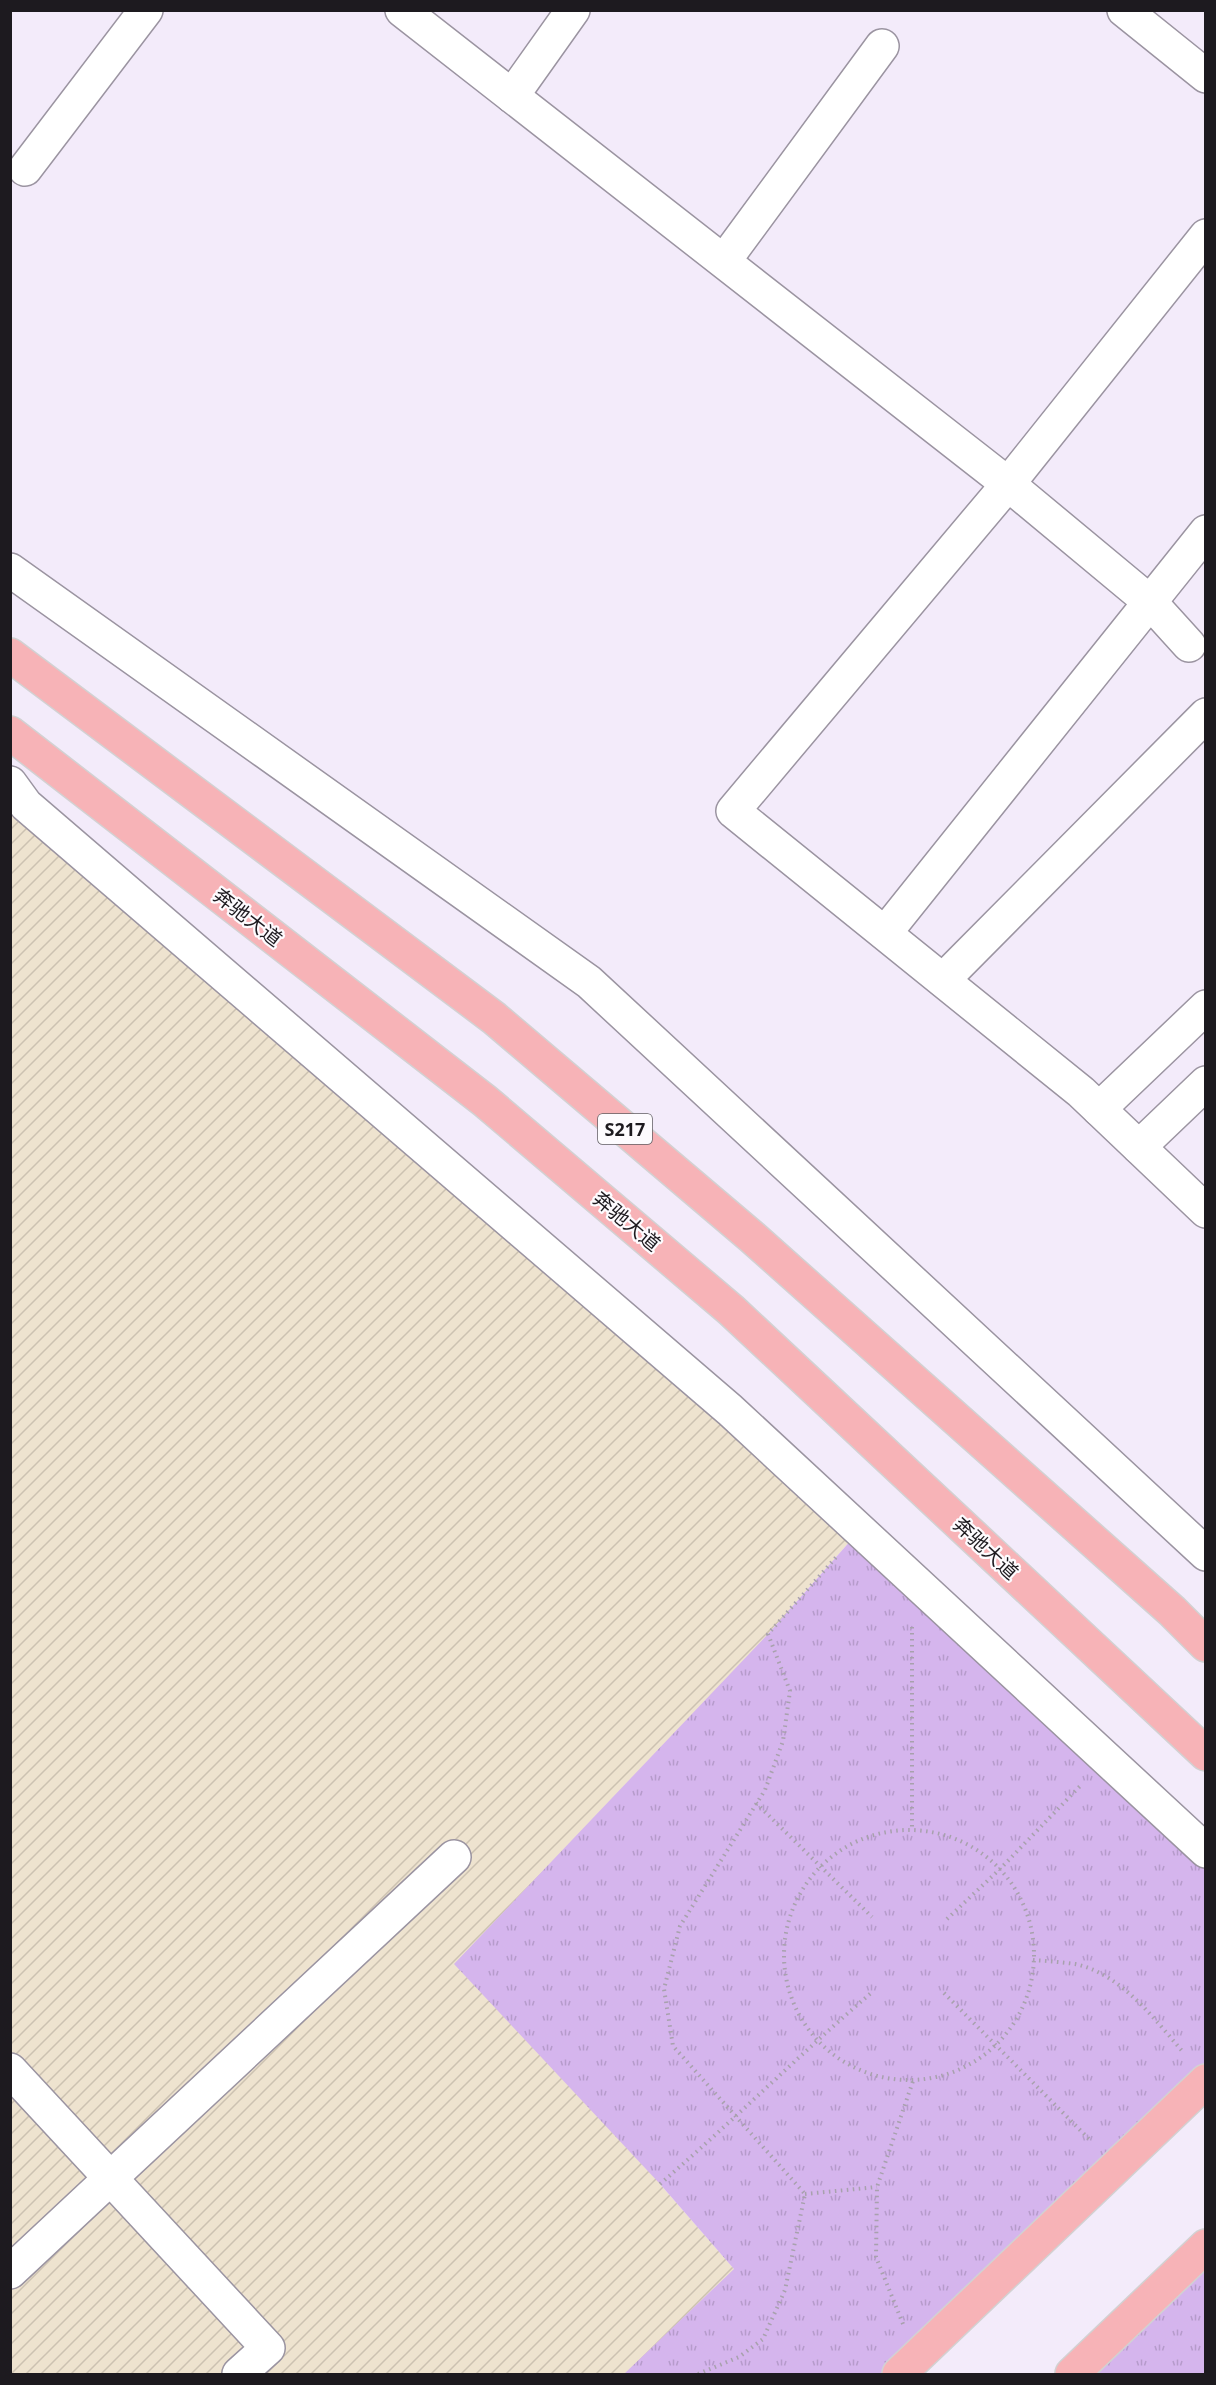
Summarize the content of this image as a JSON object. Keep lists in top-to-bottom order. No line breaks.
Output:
{"streets":{"main road":["奔驰大道","S217"]}}
